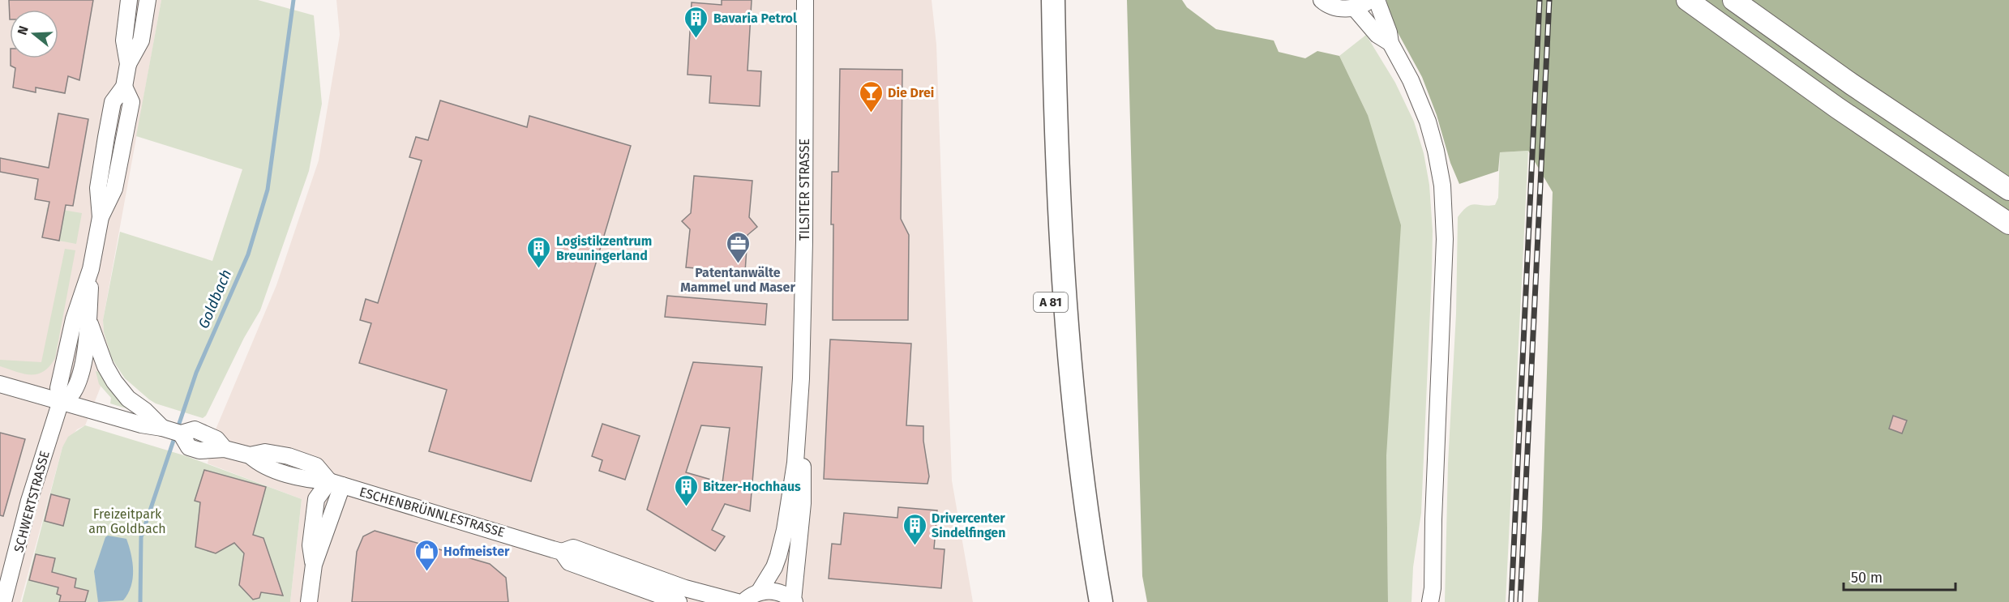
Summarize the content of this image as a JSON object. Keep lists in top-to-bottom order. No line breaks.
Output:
{"streets":{"highway":["A 81"],"street":["TILSITER STRASSE","SCHWERTSTRASSE","ESCHENBRÜNNLESTRASSE"]},"crossings":[["SCHWERTSTRASSE","ESCHENBRÜNNLESTRASSE"]],"water":["Goldbach"],"parks":["Freizeitpark am Goldbach"],"places":{"building":["Bavaria Petrol","Logistikzentrum Breuningerland","Bitzer-Hochhaus","Drivercenter Sindelfingen"],"bar":["Die Drei"],"office":["Patentanwälte Mammel und Maser"],"shop":["Hofmeister"]},"scale_bar":"50 m","north":"left"}
